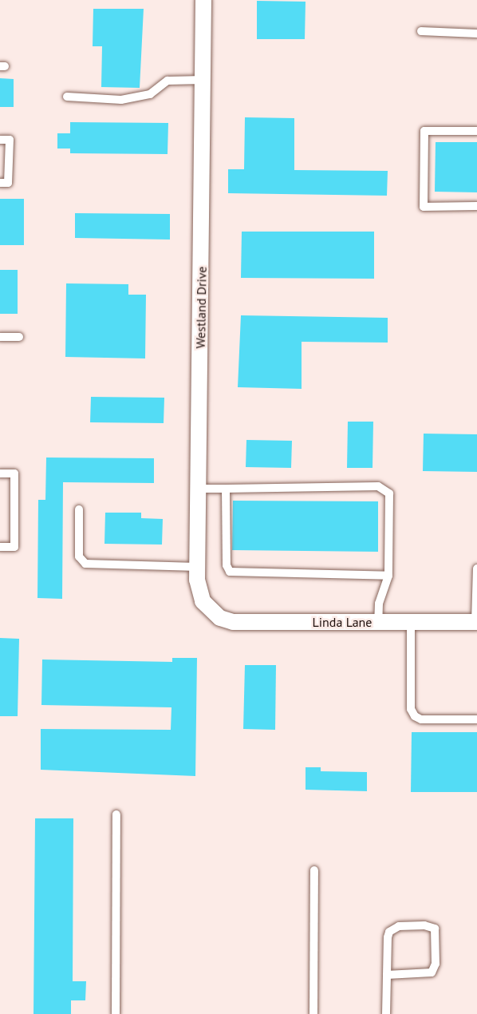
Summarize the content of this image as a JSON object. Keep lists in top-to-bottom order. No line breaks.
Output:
{"streets":{"street":["Westland Drive","Linda Lane"]},"crossings":[["Westland Drive","Linda Lane"]]}
